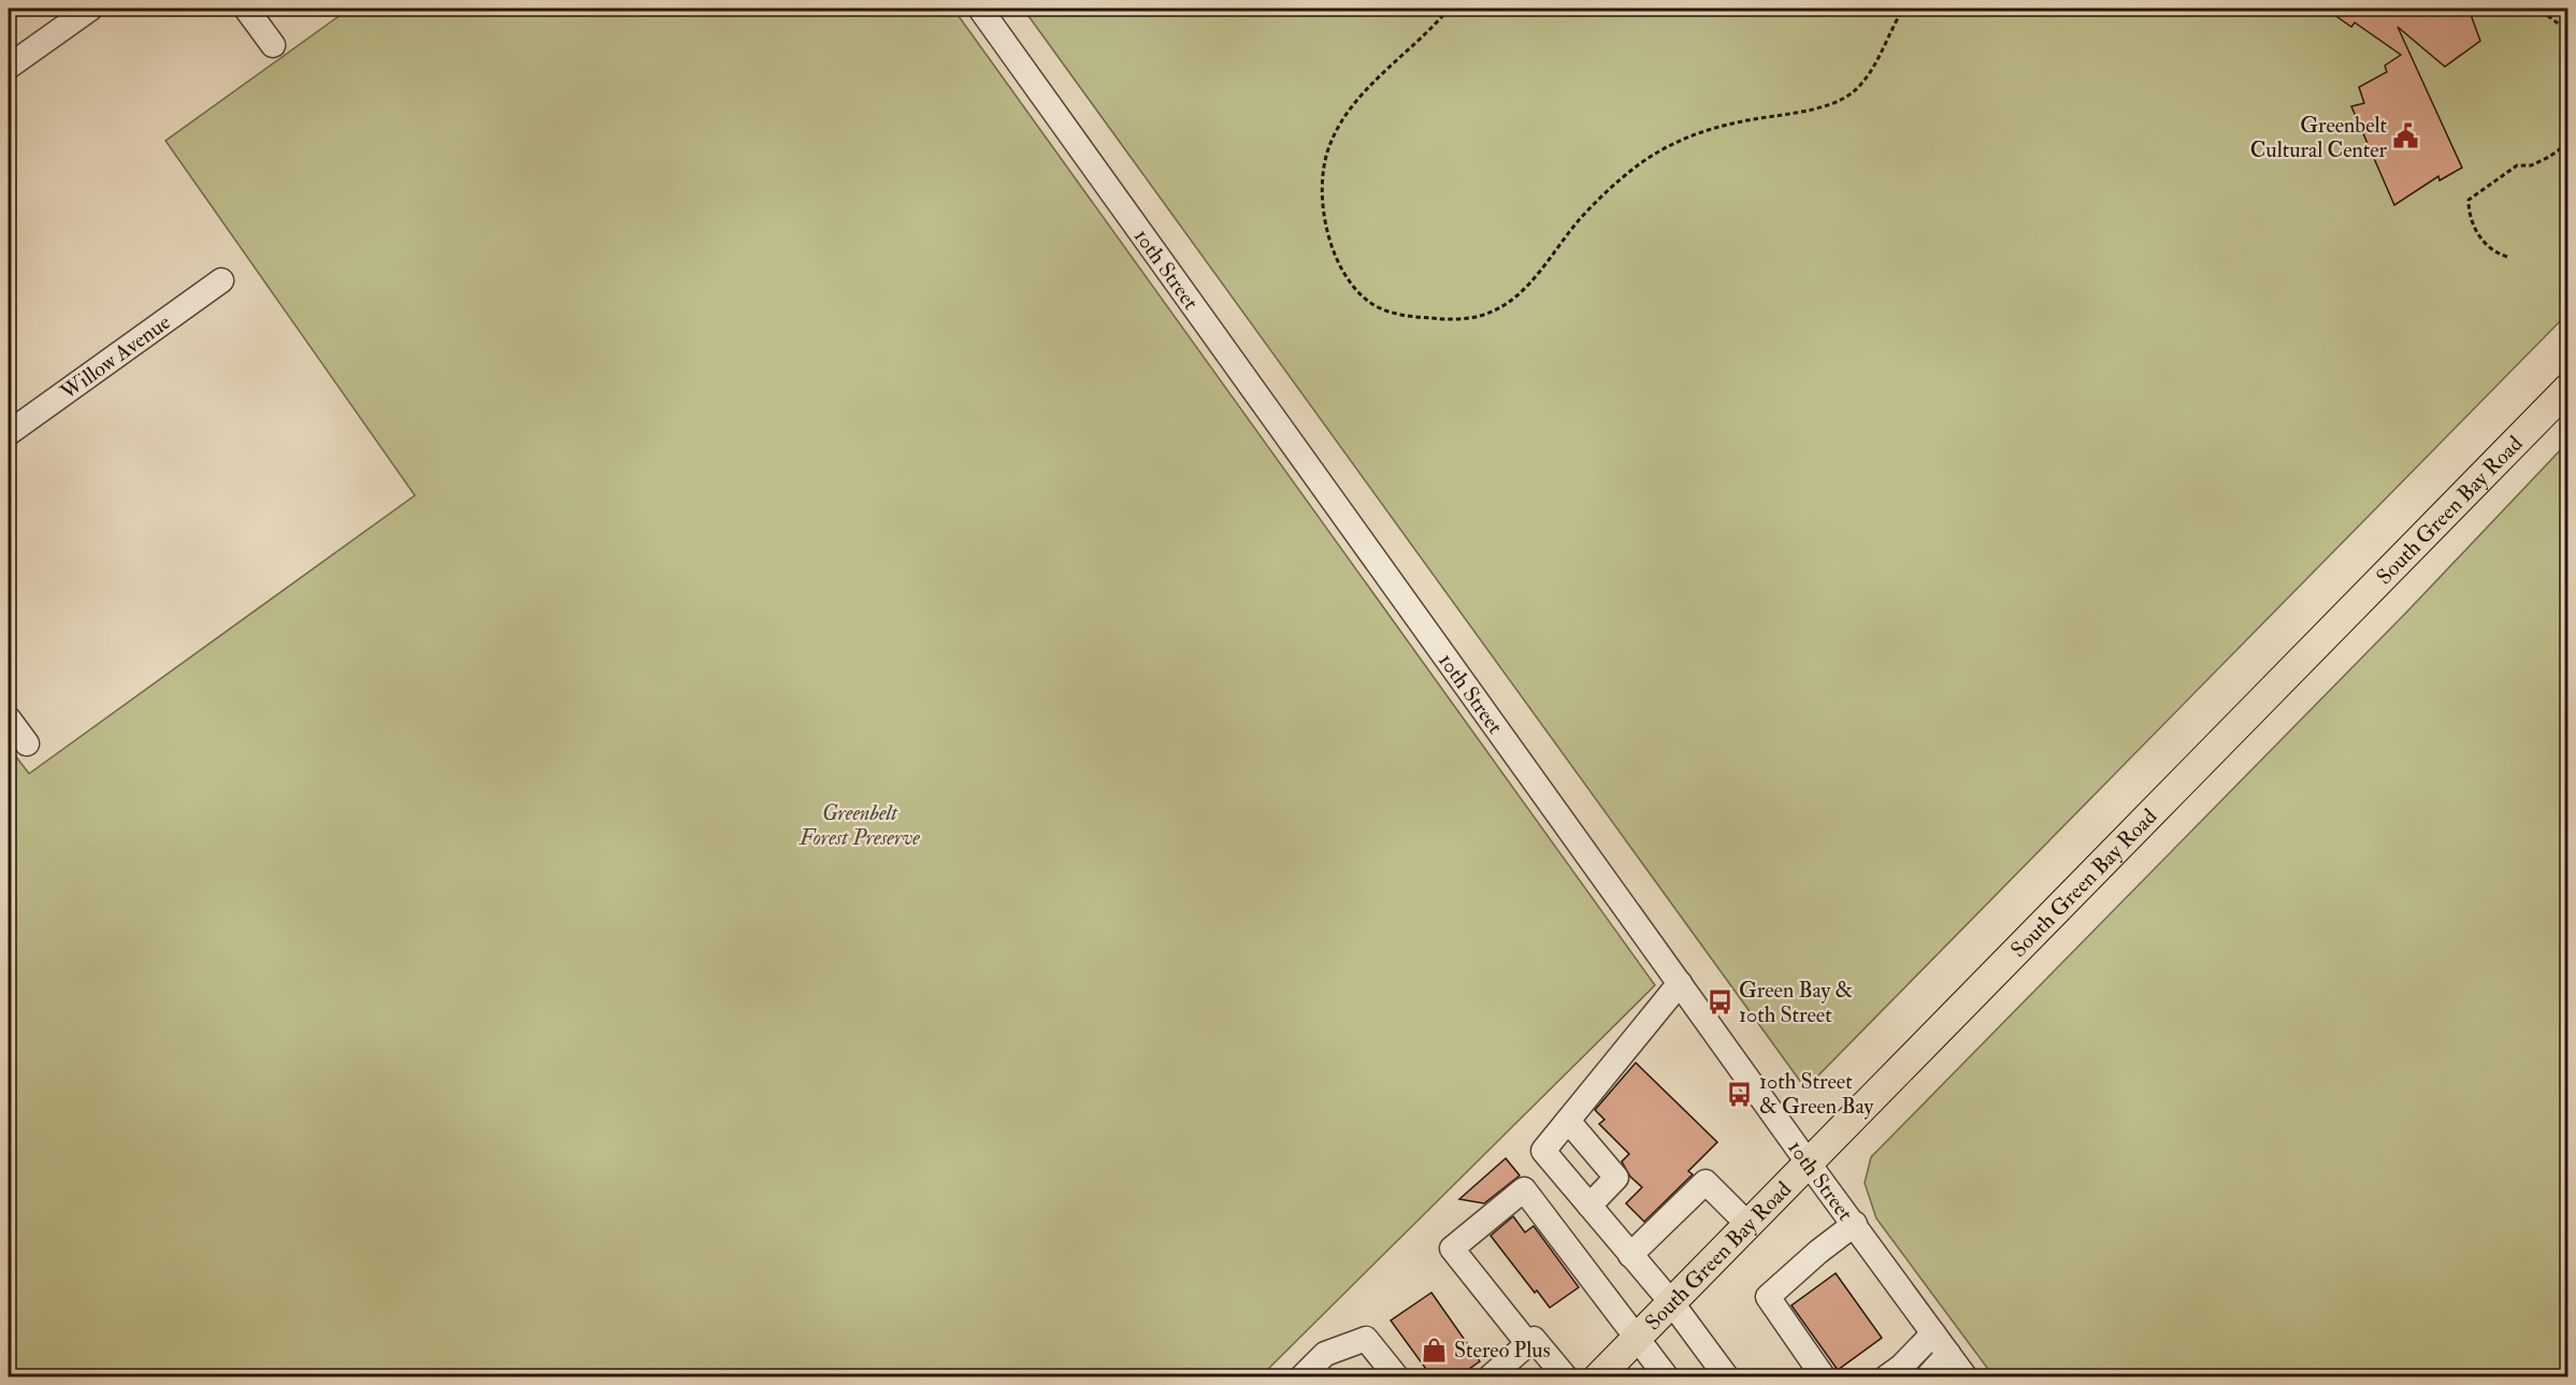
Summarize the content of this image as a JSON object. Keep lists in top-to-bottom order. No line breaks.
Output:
{"streets":{"main road":["South Green Bay Road"],"street":["10th Street","Willow Avenue"]},"crossings":[["10th Street","South Green Bay Road"]],"parks":["Greenbelt Forest Preserve"],"places":{"public building":["Greenbelt Cultural Center"],"bus stop":["Green Bay & 10th Street","10th Street & Green Bay"],"shop":["Stereo Plus"]}}
